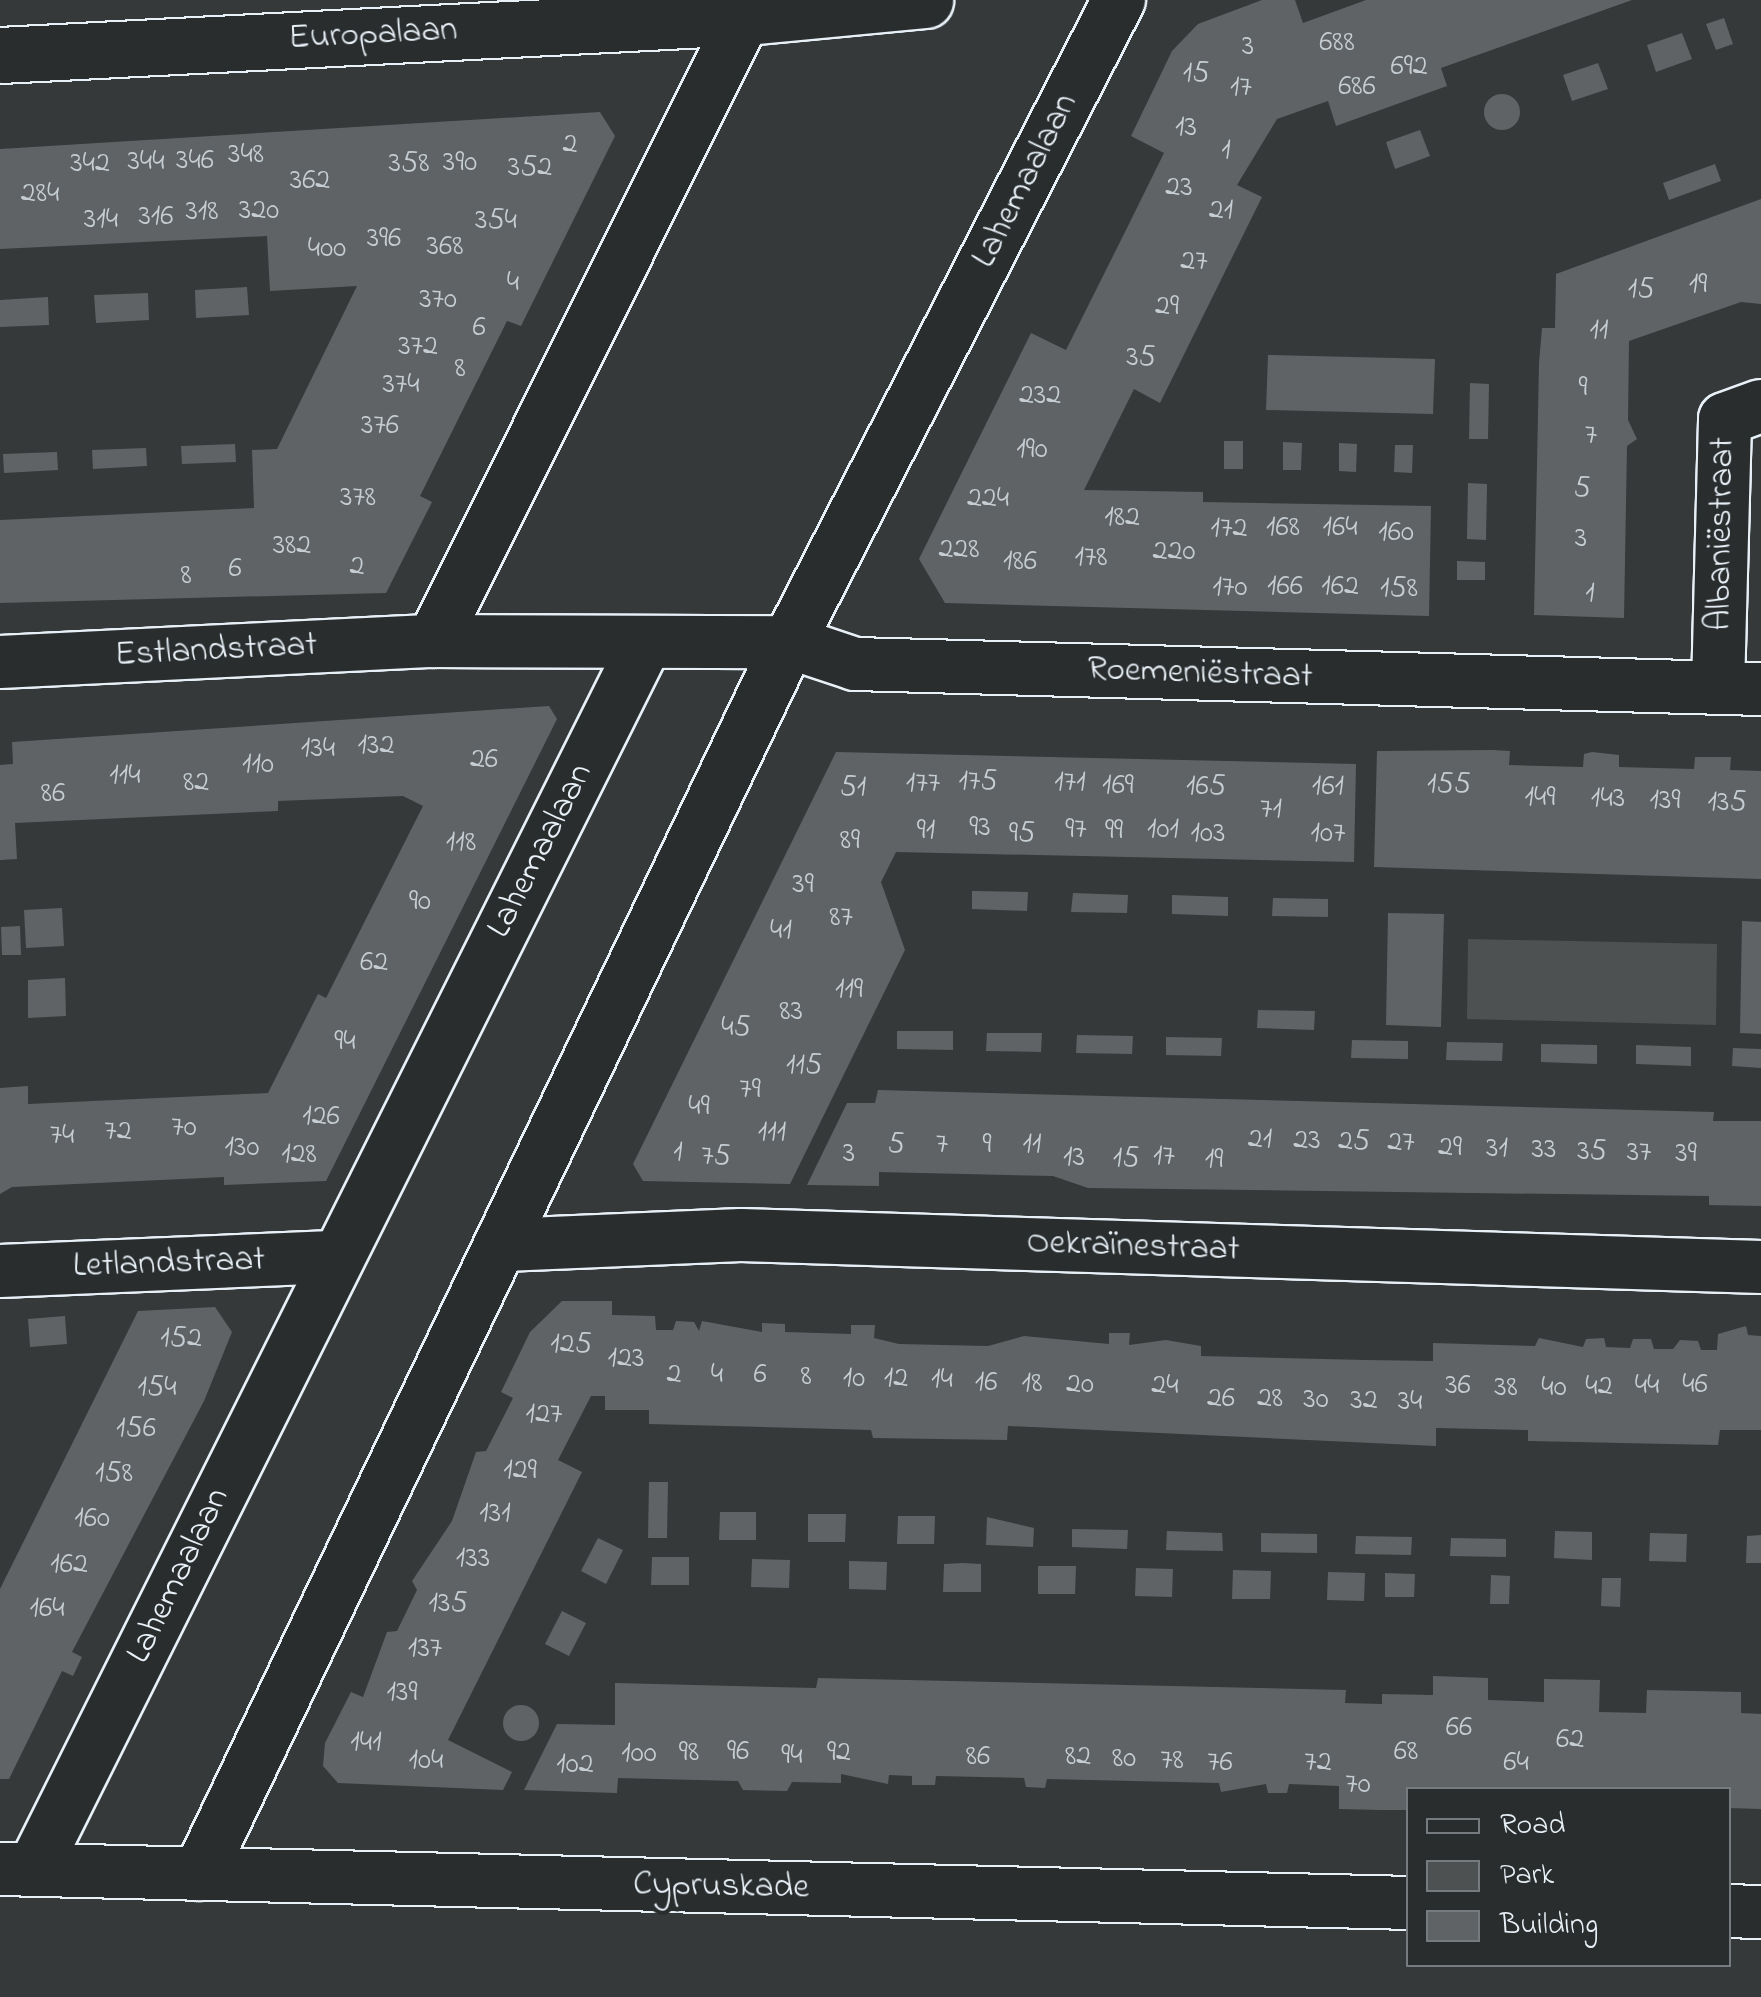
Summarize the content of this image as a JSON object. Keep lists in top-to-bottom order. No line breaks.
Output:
{"streets":{"street":["Europalaan","Lahemaalaan","Albaniëstraat","Estlandstraat","Roemeniëstraat","Oekraïnestraat","Letlandstraat","Cypruskade"]},"crossings":[["Lahemaalaan","Roemeniëstraat"],["Lahemaalaan","Oekraïnestraat"],["Lahemaalaan","Letlandstraat"],["Lahemaalaan","Cypruskade"],["Albaniëstraat","Roemeniëstraat"]],"house_numbers":["688","3","692","15","686","17","13","2","1","348","346","344","390","342","358","352","362","23","284","320","21","318","316","314","354","396","368","400","27","4","19","15","370","29","6","11","372","35","8","374","9","232","376","7","190","5","378","224","182","168","164","172","160","3","382","228","220","178","186","2","6","8","166","162","170","158","1","132","134","26","110","114","175","82","171","177","155","169","165","161","51","86","149","143","139","135","71","93","97","101","91","99","95","103","107","89","118","39","90","87","41","62","119","83","45","94","115","79","49","126","70","72","111","74","21","23","25","27","5","7","9","11","130","29","31","33","35","1","37","3","39","128","75","17","13","15","19","152","125","123","2","4","6","8","10","12","14","16","18","20","46","24","36","44","42","154","38","40","26","28","30","32","34","127","156","129","158","131","160","133","162","135","164","137","139","66","62","141","96","68","98","92","100","94","86","82","80","104","78","76","72","64","102","70"],"legend":["Road","Park","Building"]}
